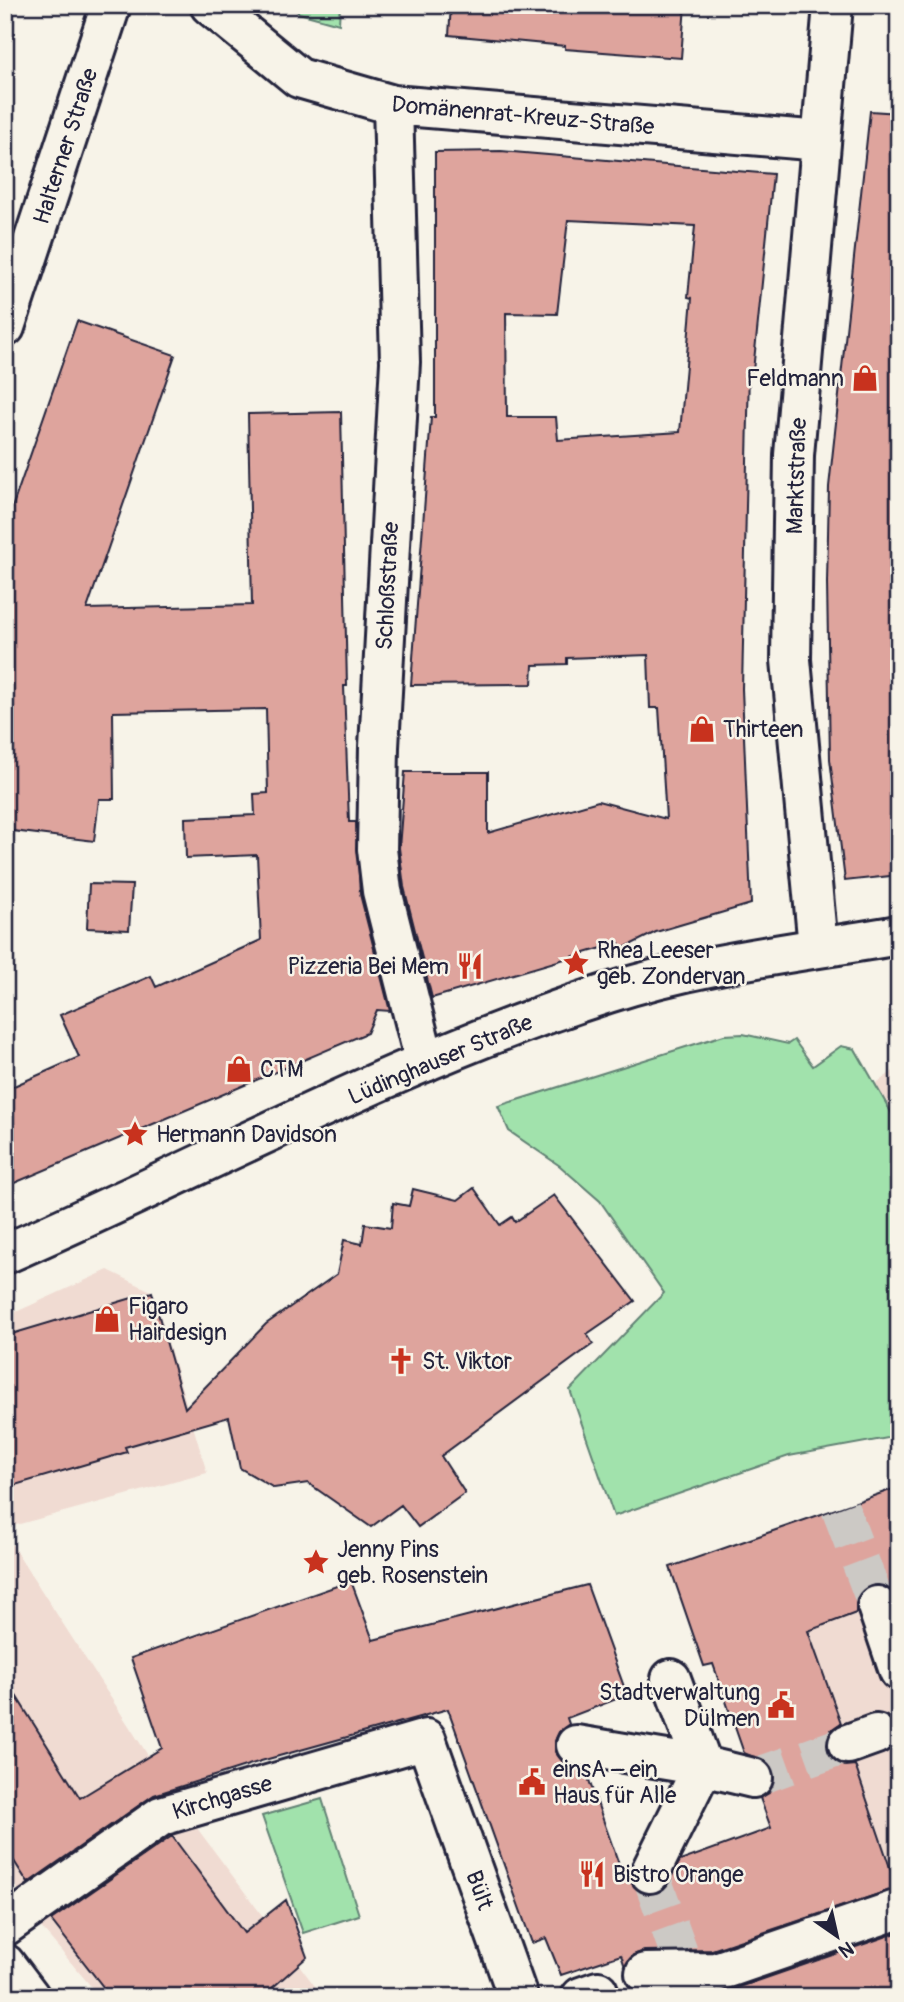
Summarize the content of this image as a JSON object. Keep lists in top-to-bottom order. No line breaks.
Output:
{"streets":{"street":["Domänenrat-Kreuz-Straße","Halterner Straße","Marktstraße","Schloßstraße","Lüdinghauser Straße","Kirchgasse","Bült"]},"crossings":[["Domänenrat-Kreuz-Straße","Marktstraße"],["Domänenrat-Kreuz-Straße","Schloßstraße"],["Marktstraße","Lüdinghauser Straße"],["Schloßstraße","Lüdinghauser Straße"],["Kirchgasse","Bült"]],"places":{"shop":["Feldmann","Thirteen","CTM","Figaro Hairdesign"],"place":["Rhea Leeser geb. Zondervan","Hermann Davidson","Jenny Pins geb. Rosenstein"],"restaurant":["Pizzeria Bei Mem","Bistro Orange"],"church":["St. Viktor"],"public building":["Stadtverwaltung Dülmen","einsA – ein Haus für Alle"]},"north":"bottom right"}
